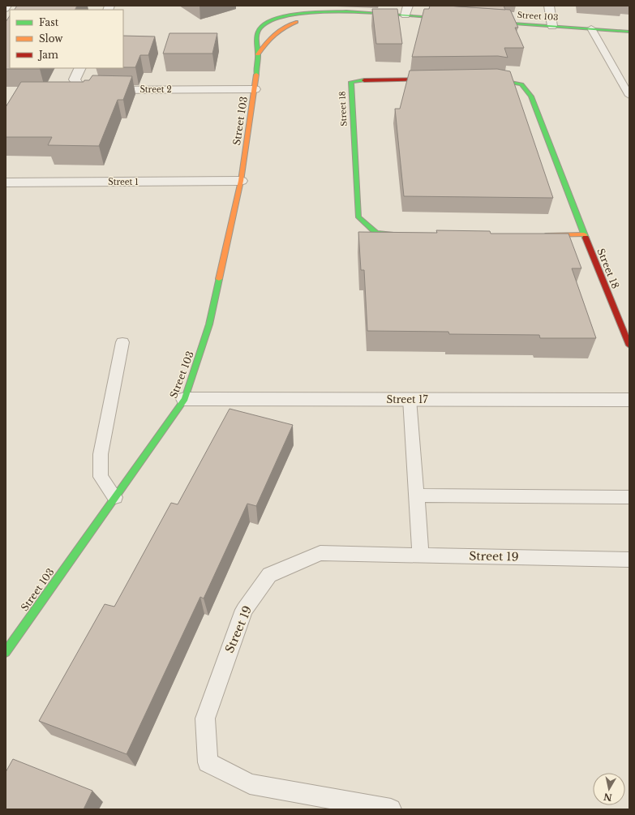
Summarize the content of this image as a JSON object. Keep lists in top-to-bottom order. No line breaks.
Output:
{"streets":{"street":["Street 103","Street 2","Street 18","Street 1","Street 17"],"lane":["Street 19"]},"crossings":[["Street 103","Street 2"],["Street 103","Street 1"],["Street 103","Street 17"]],"legend":["Fast","Slow","Jam"],"north":"bottom"}
